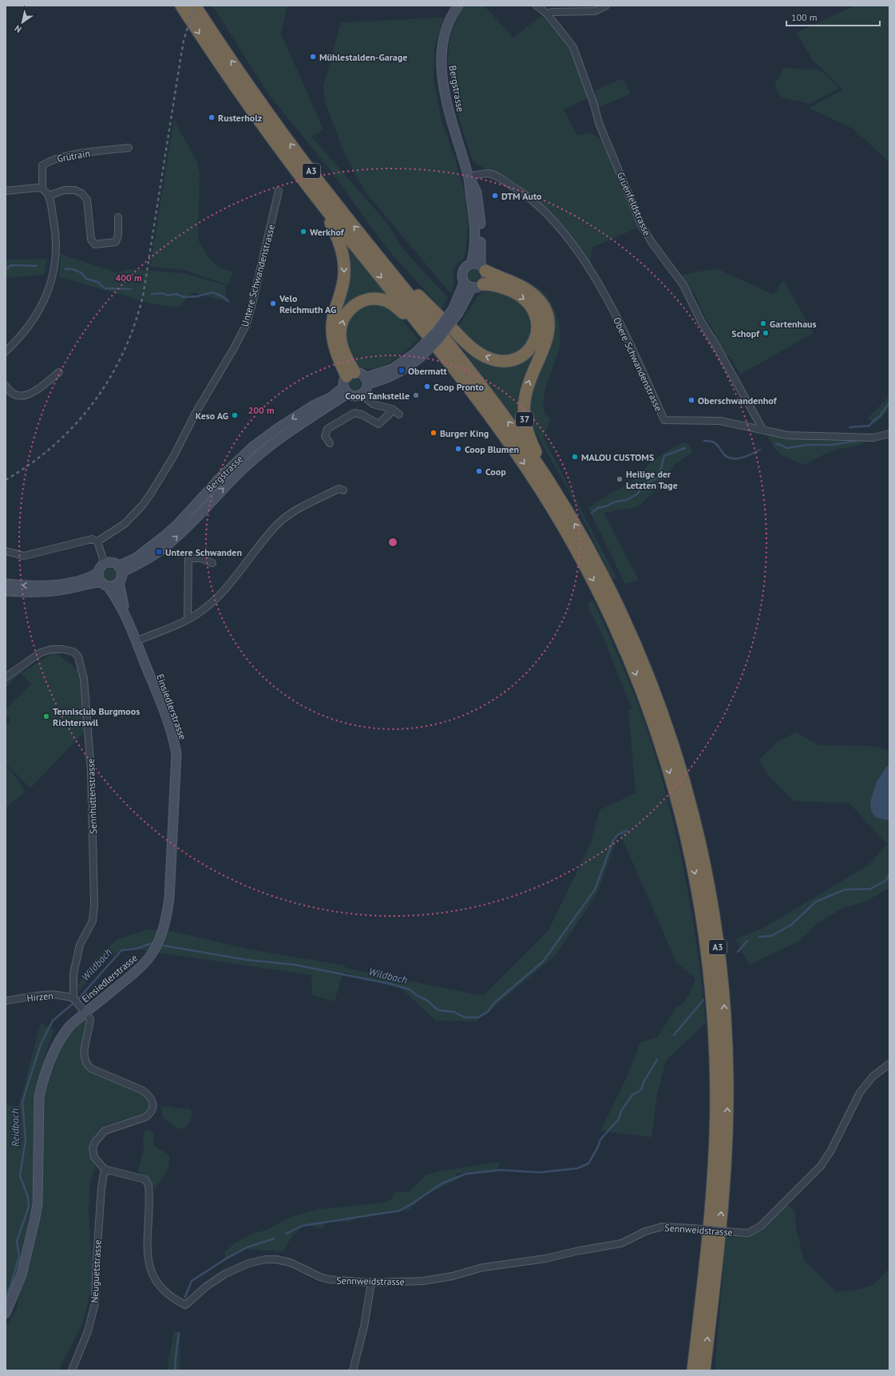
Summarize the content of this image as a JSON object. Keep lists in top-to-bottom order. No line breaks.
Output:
{"streets":{"highway":["A3","37"],"main road":["Bergstrasse","Einsiedlerstrasse"],"street":["Grütrain","Grüenfeldstrasse","Untere Schwandenstrasse","Obere Schwandenstrasse","Sennhüttenstrasse","Hirzen","Sennweidstrasse","Neuguetstrasse"]},"crossings":[["Bergstrasse","Obere Schwandenstrasse"],["Bergstrasse","37"],["Bergstrasse","Einsiedlerstrasse"],["A3","37"],["Grüenfeldstrasse","Obere Schwandenstrasse"],["Sennhüttenstrasse","Hirzen"],["Sennweidstrasse","Neuguetstrasse"]],"water":["Wildbach","Reidbach"],"places":{"other":["Mühlestalden-Garage","Rusterholz","DTM Auto","Werkhof","Velo Reichmuth AG","Gartenhaus","Schopf","Coop Pronto","Coop Tankstelle","Oberschwandenhof","Keso AG","Burger King","Coop Blumen","MALOU CUSTOMS","Coop","Heilige der Letzten Tage","Tennisclub Burgmoos Richterswil"],"transit":["Obermatt","Untere Schwanden"]},"scale_bar":"100 m","north":"bottom left","rings":["400 m","200 m"]}
